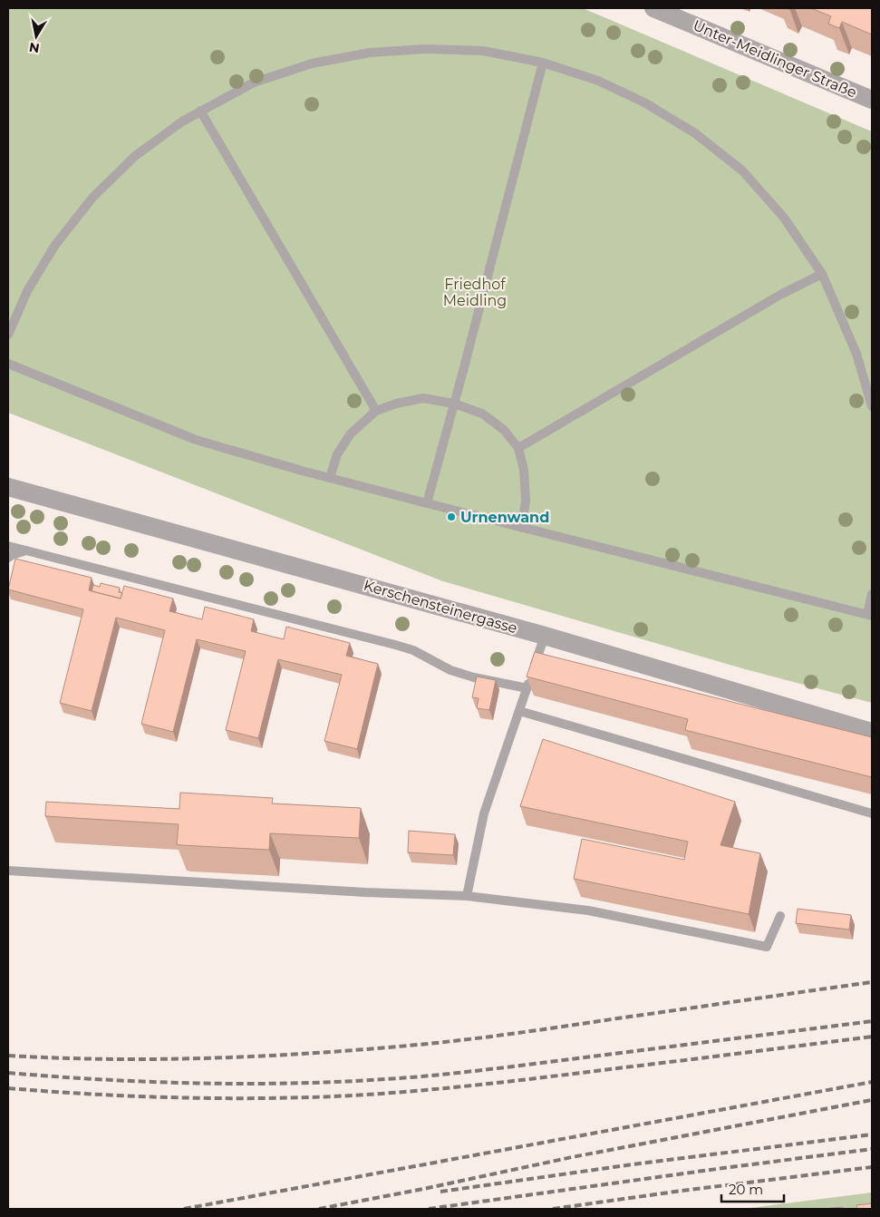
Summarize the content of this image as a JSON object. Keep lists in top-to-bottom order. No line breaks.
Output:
{"streets":{"street":["Unter-Meidlinger Straße","Kerschensteinergasse"]},"parks":["Friedhof Meidling"],"places":["Urnenwand"],"scale_bar":"20 m","north":"bottom"}
